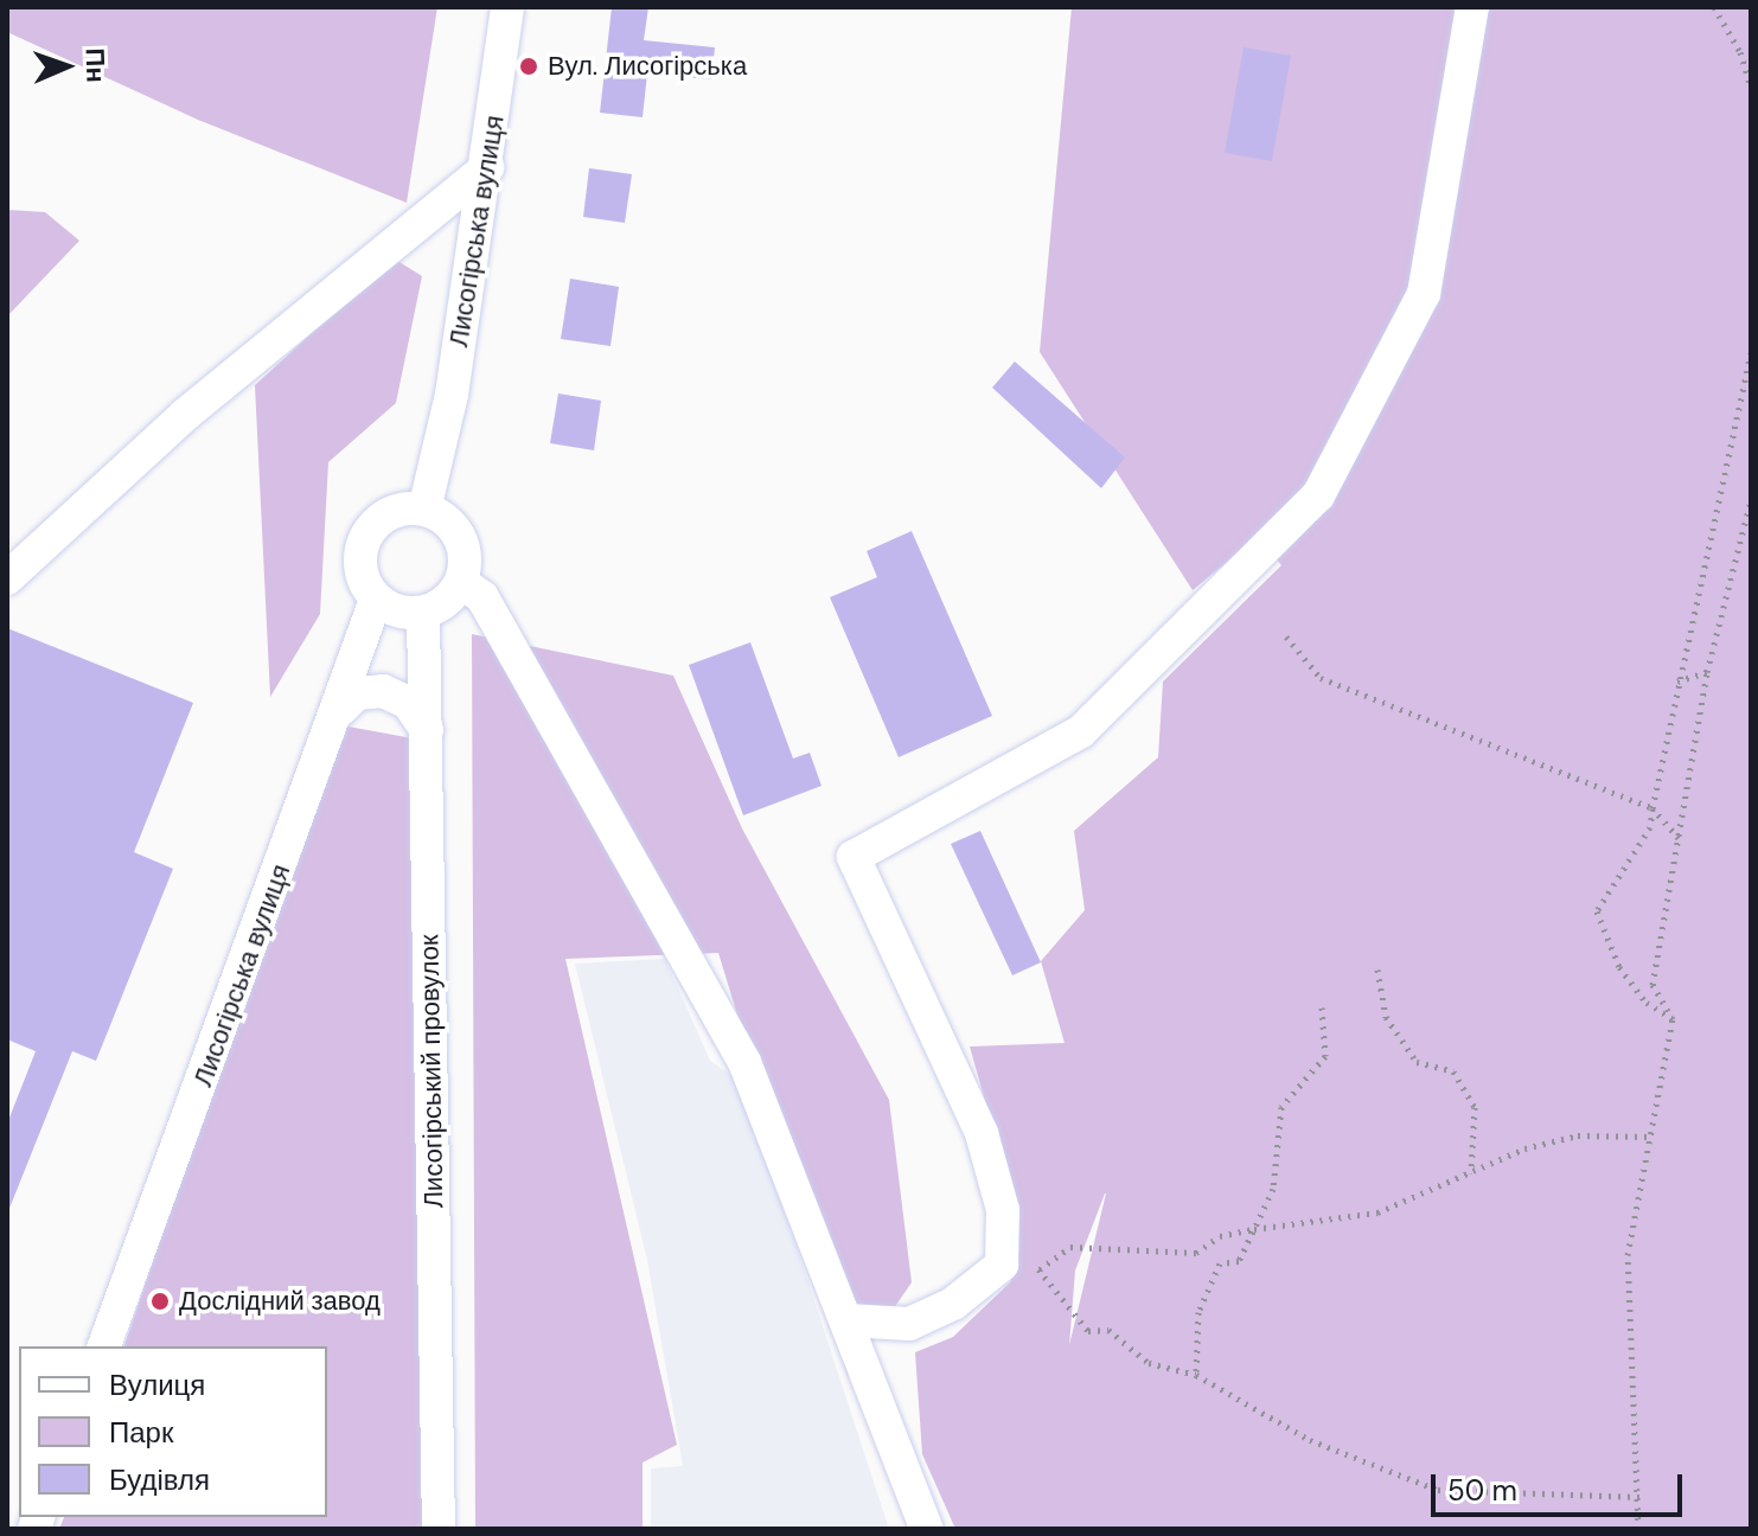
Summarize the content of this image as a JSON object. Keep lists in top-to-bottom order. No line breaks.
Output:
{"streets":{"street":["Лисогірська вулиця","Лисогірський провулок"]},"crossings":[["Лисогірська вулиця","Лисогірський провулок"]],"places":["Вул. Лисогірська","Дослідний завод"],"legend":["Вулиця","Парк","Будівля"],"scale_bar":"50 m","north":"right"}
